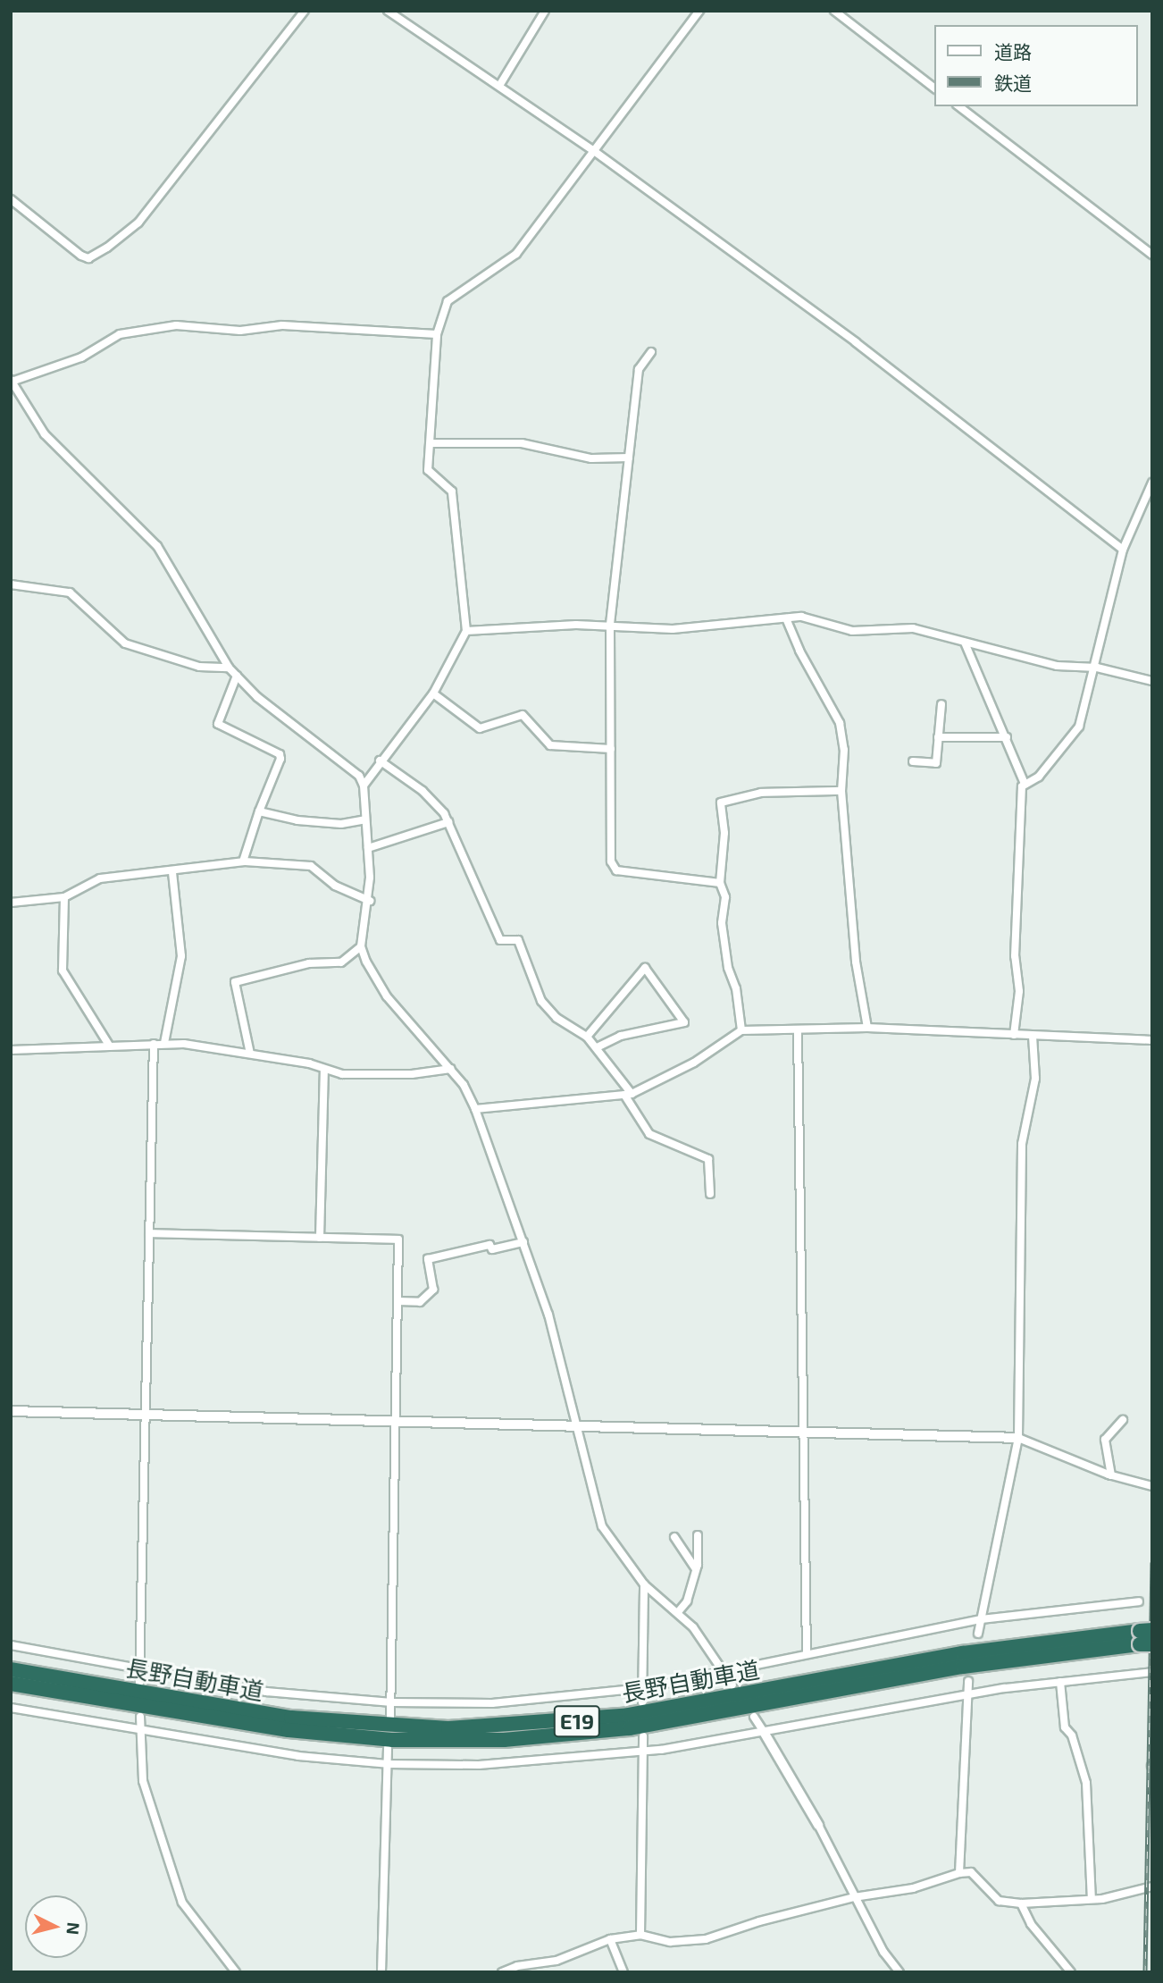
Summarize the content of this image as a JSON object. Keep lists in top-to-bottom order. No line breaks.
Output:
{"streets":{"highway":["長野自動車道","E19"]},"legend":["道路","鉄道"],"north":"right"}
